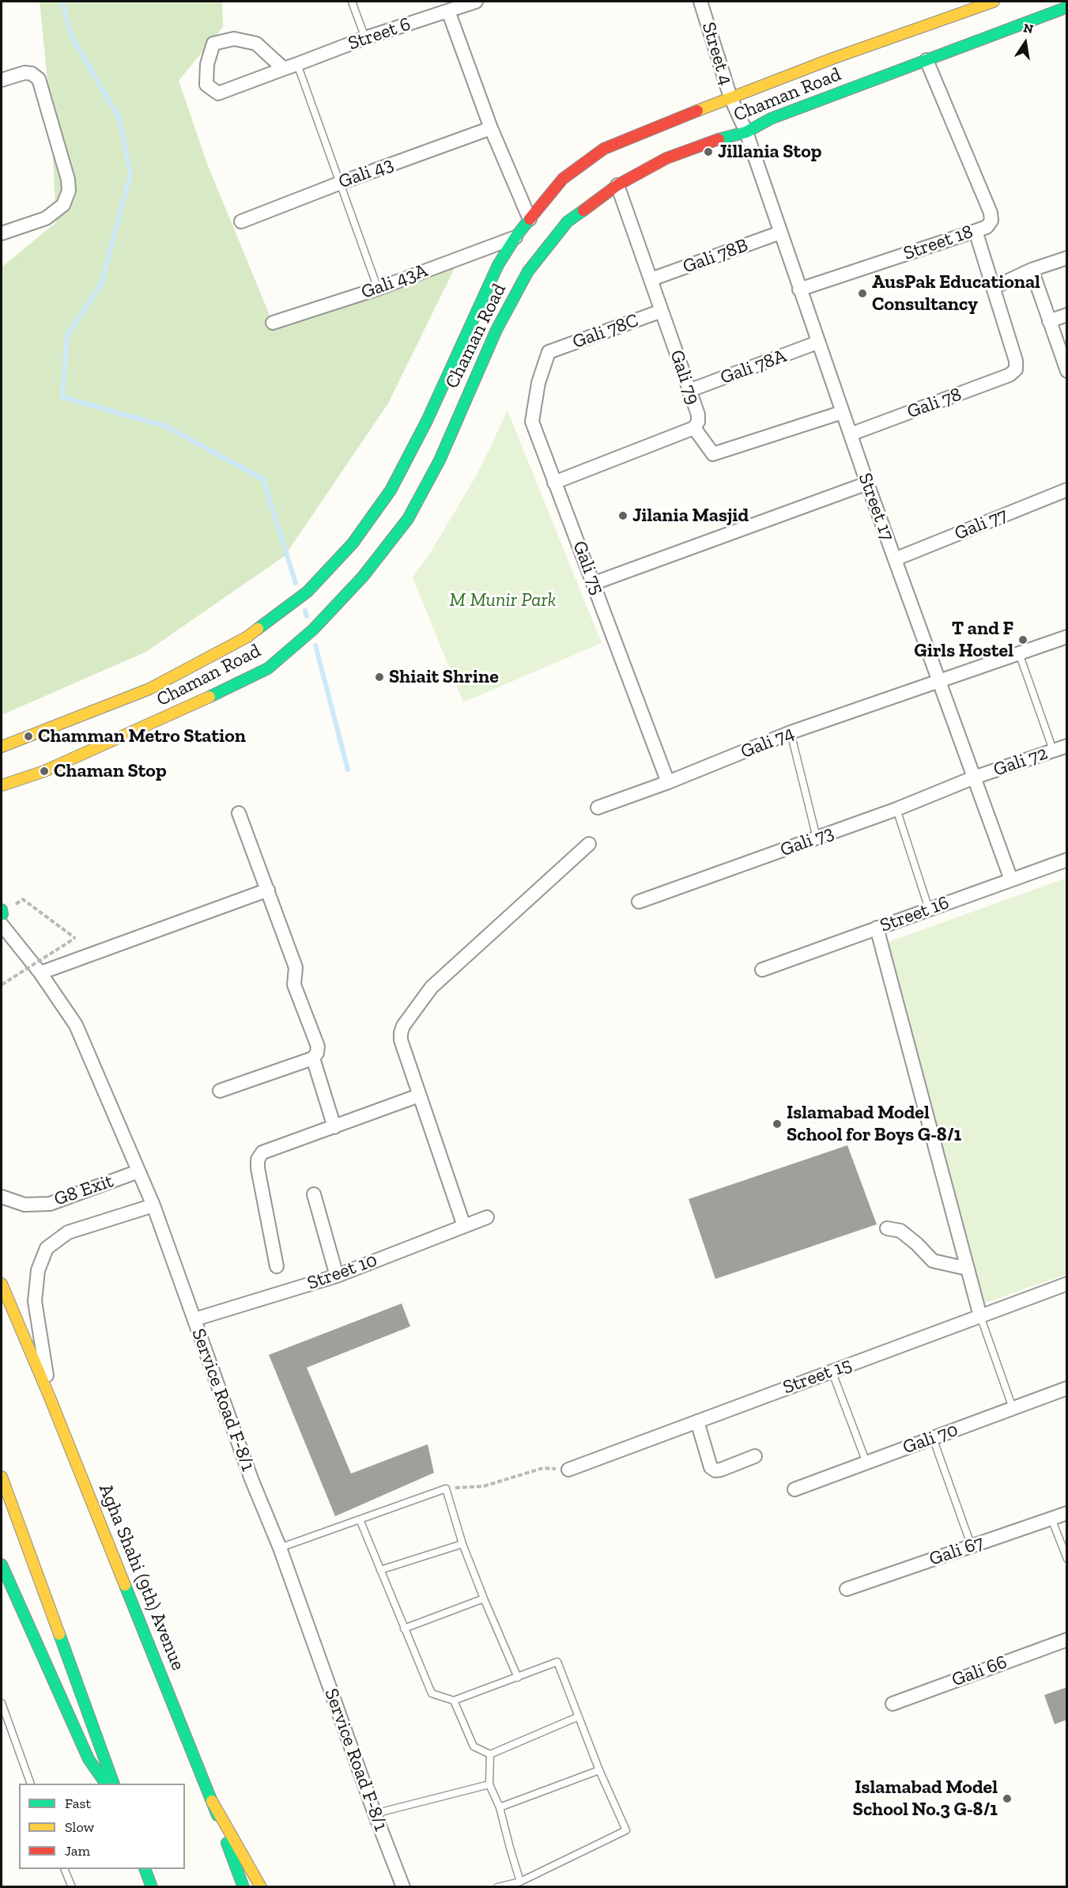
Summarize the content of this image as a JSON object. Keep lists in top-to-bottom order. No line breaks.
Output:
{"streets":{"main road":["Chaman Road","Agha Shahi (9th) Avenue"],"street":["Street 6","Street 4","Gali 43","Street 18","Gali 78B","Gali 43A","Gali 78C","Gali 78A","Gali 79","Gali 78","Street 17","Gali 77","Gali 75","Gali 74","Gali 72","Gali 73","Street 16","G8 Exit","Street 10","Street 15","Service Road F-8/1","Gali 70","Gali 67","Gali 66"]},"crossings":[["Street 4","Chaman Road"],["Street 4","Street 17"],["Chaman Road","Street 18"],["Chaman Road","Gali 43A"],["Chaman Road","Gali 79"],["Chaman Road","Street 17"],["Street 18","Street 17"],["Gali 78B","Gali 79"],["Gali 78B","Street 17"],["Gali 78C","Gali 79"],["Gali 78C","Gali 75"],["Gali 78A","Gali 79"],["Gali 78A","Street 17"],["Gali 79","Gali 75"],["Gali 78","Street 17"],["Street 17","Gali 77"],["Street 17","Gali 74"],["Street 17","Gali 72"],["Street 17","Gali 73"],["Street 17","Street 16"],["Gali 75","Gali 74"],["Gali 72","Gali 73"],["G8 Exit","Service Road F-8/1"],["Street 10","Service Road F-8/1"]],"parks":["M Munir Park"],"places":["Jillania Stop","AusPak Educational Consultancy","Jilania Masjid","T and F Girls Hostel","Shiait Shrine","Chamman Metro Station","Chaman Stop","Islamabad Model School for Boys G-8/1","Islamabad Model School No.3 G-8/1"],"legend":["Fast","Slow","Jam"],"north":"top"}
